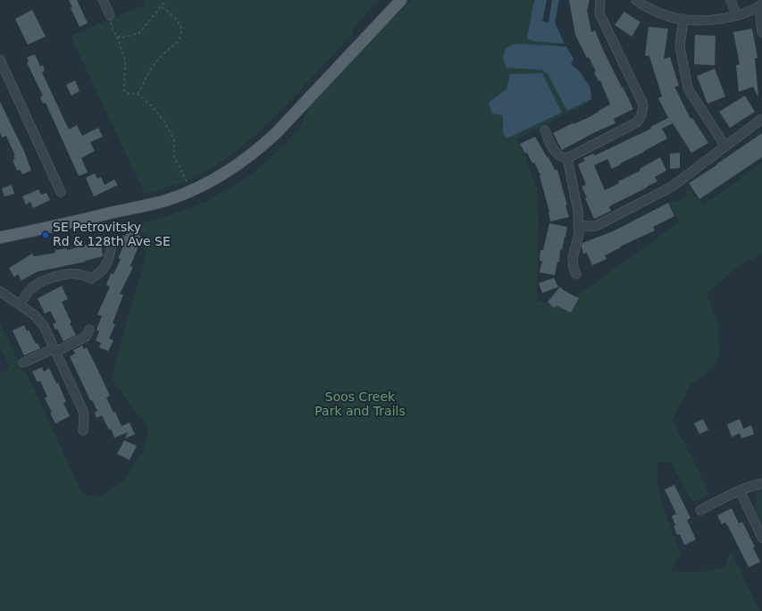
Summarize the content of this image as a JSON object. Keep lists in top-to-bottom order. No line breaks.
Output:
{"parks":["Soos Creek Park and Trails"],"places":["SE Petrovitsky Rd & 128th Ave SE"]}
